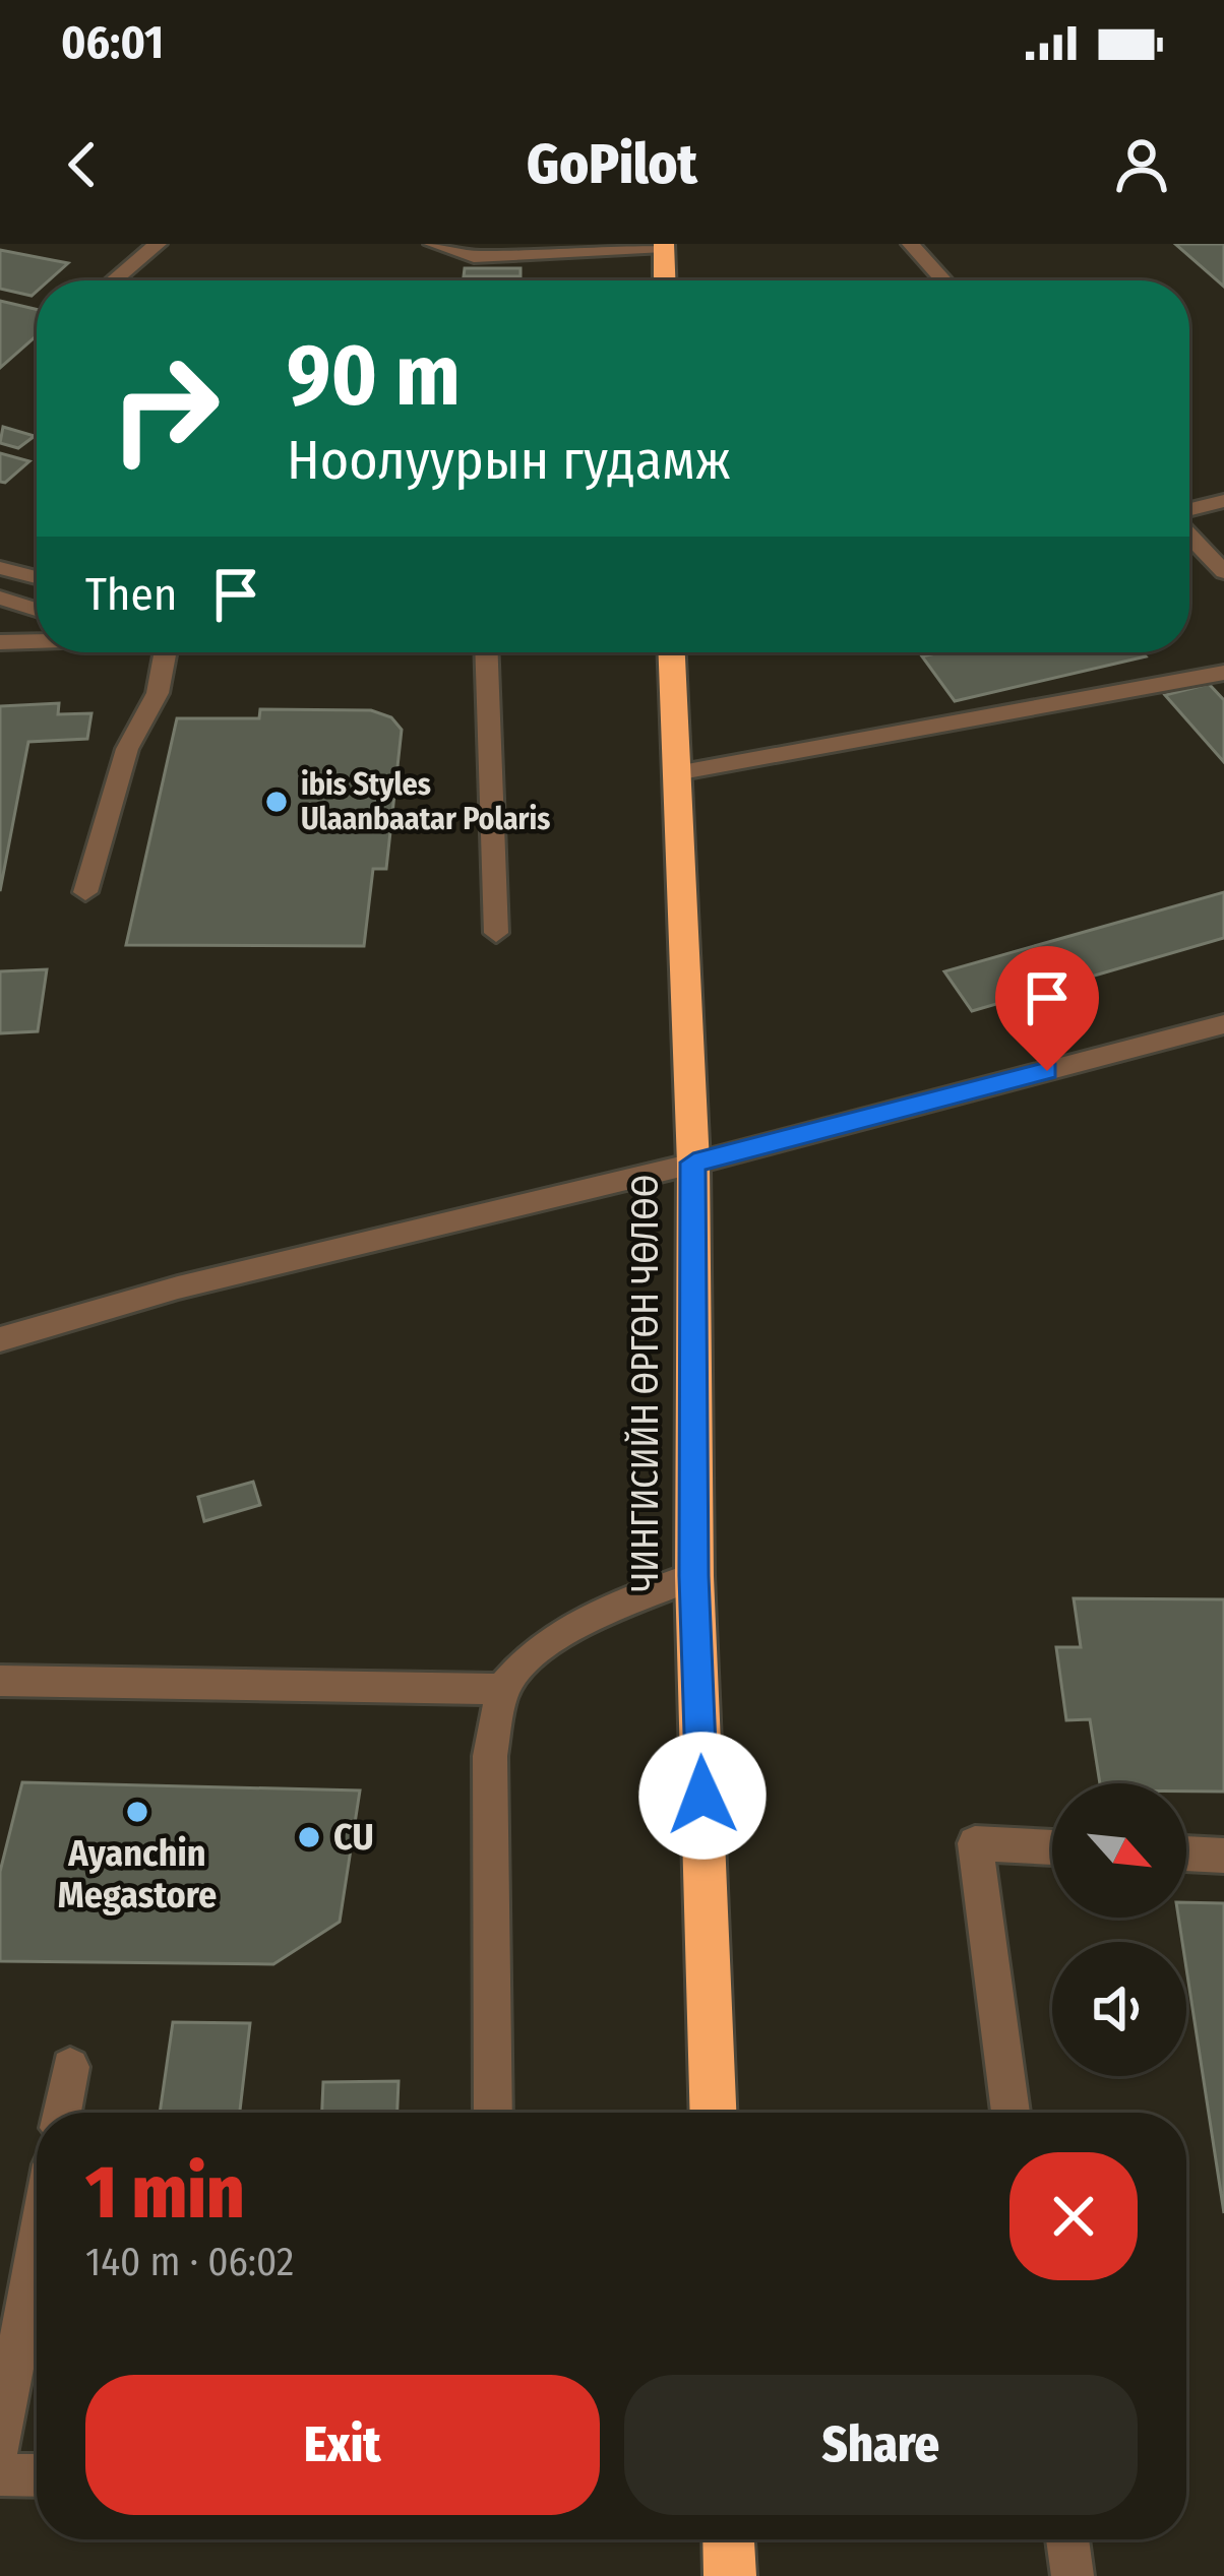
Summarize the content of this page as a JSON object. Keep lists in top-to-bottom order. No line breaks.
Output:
{"streets":{"highway":["ЧИНГИСИЙН ӨРГӨН ЧӨЛӨӨ"]},"places":["ibis Styles Ulaanbaatar Polaris","Ayanchin Megastore","CU"],"north":"bottom right","page":{"status":"06:01","header":"GoPilot","turn":["90 m","Ноолуурын гудамж"],"then":"Then","heading":["1 min","140 m · 06:02"],"buttons":["Exit","Share"]}}
